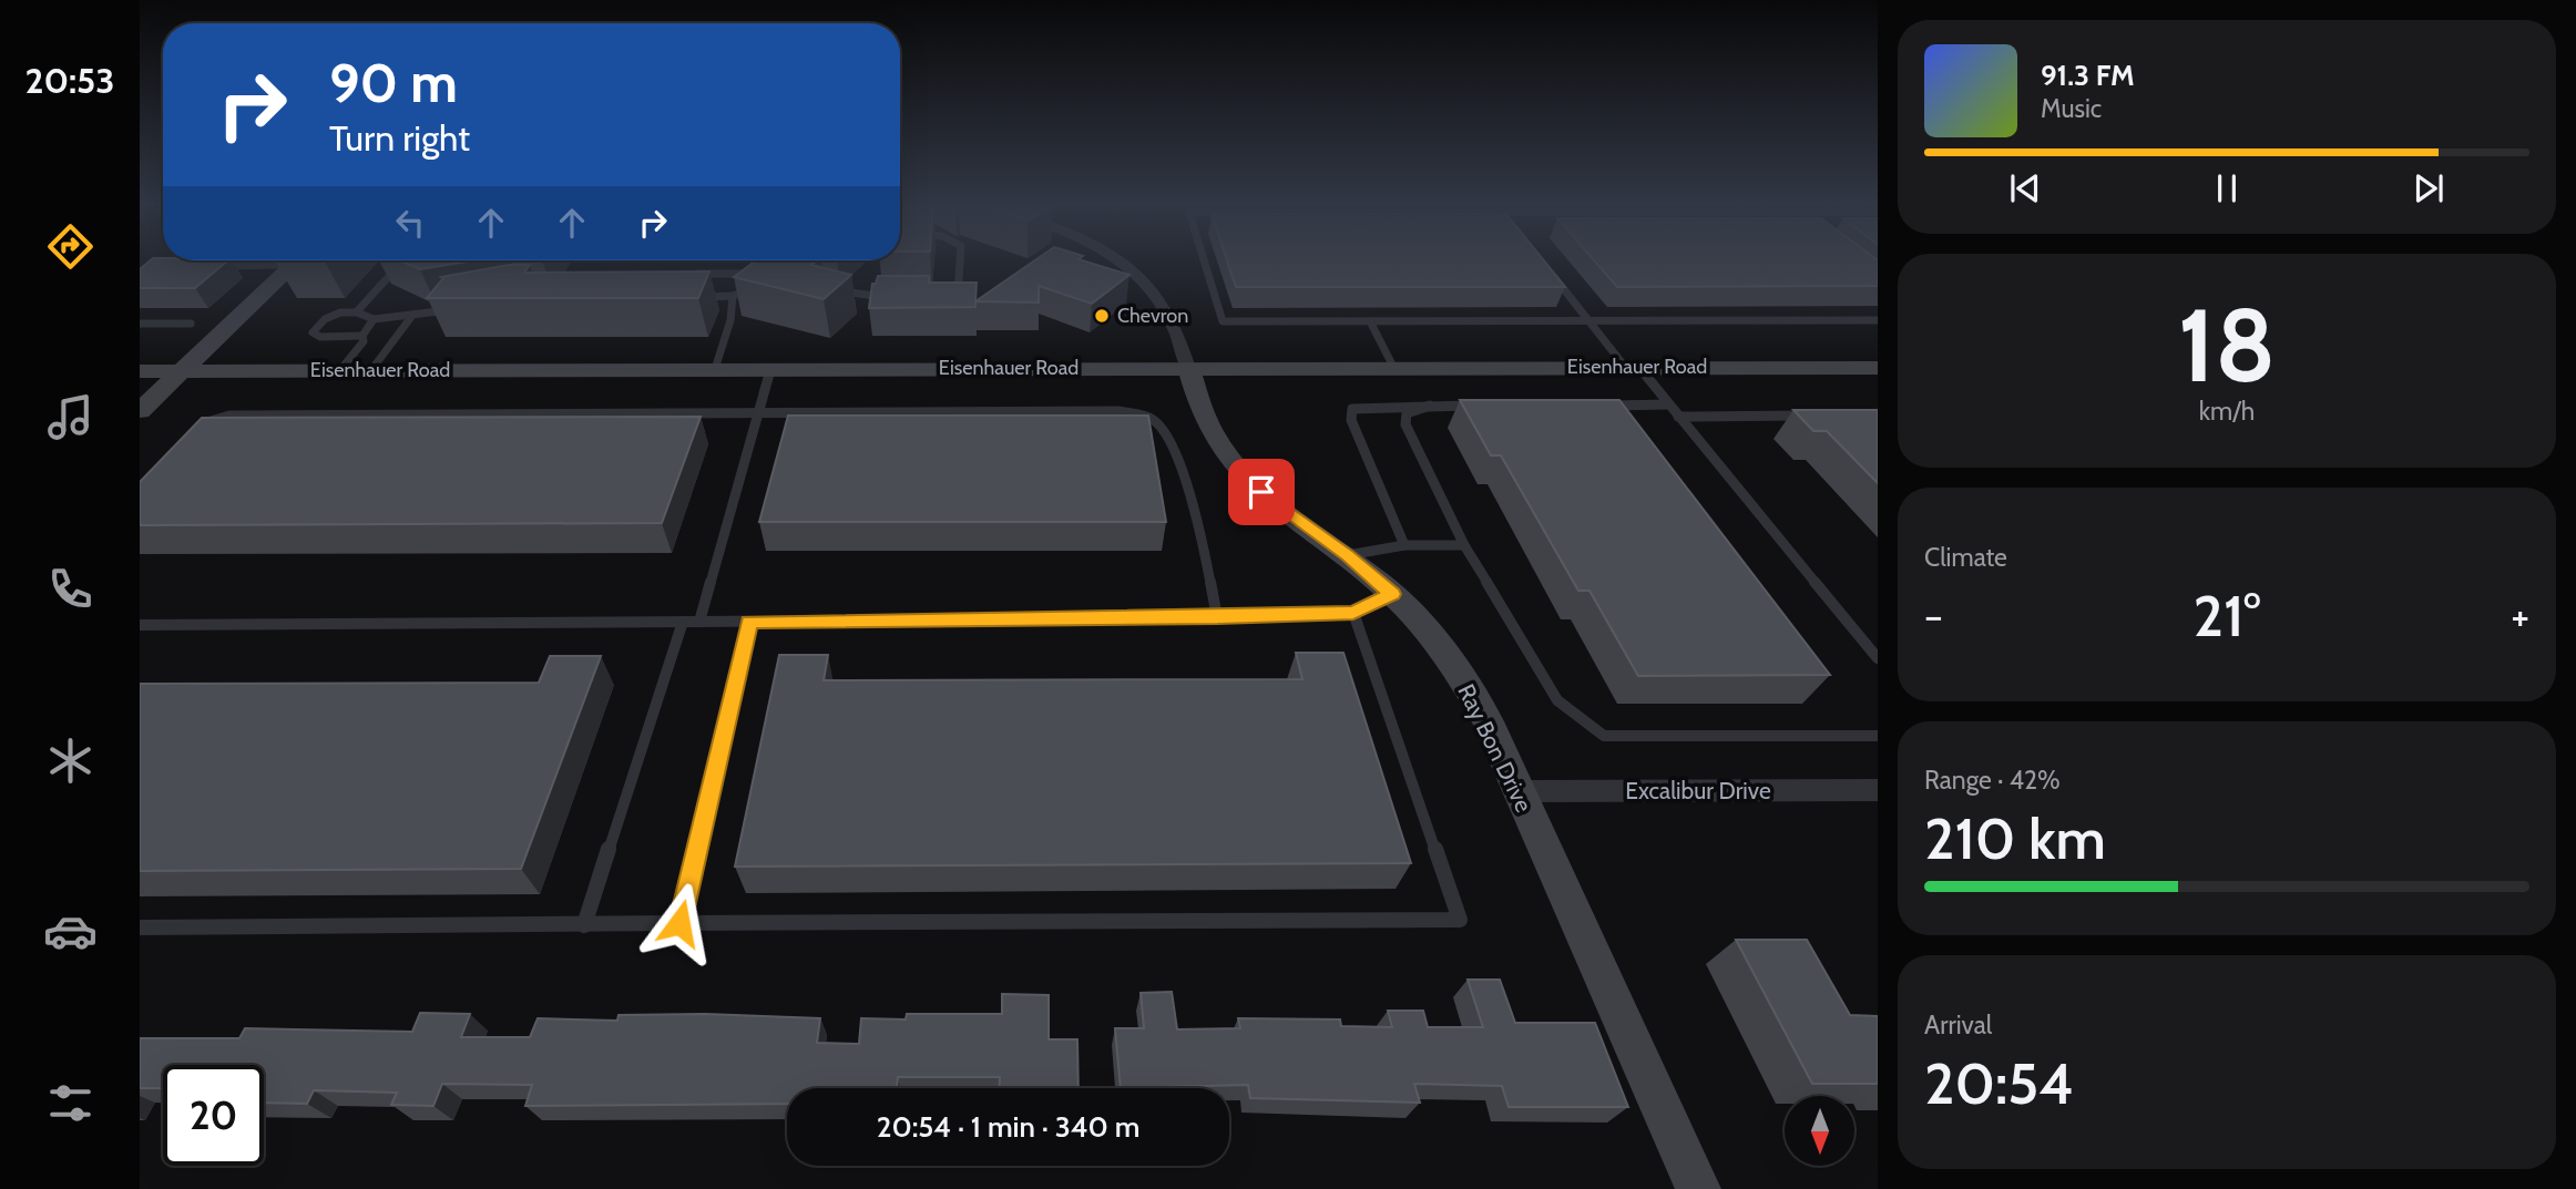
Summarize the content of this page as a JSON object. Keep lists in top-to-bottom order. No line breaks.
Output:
{"streets":{"main road":["Eisenhauer Road","Ray Bon Drive"],"street":["Excalibur Drive"]},"crossings":[["Eisenhauer Road","Ray Bon Drive"],["Ray Bon Drive","Excalibur Drive"]],"places":["Chevron"],"north":"bottom","page":{"tabs":"20:53","turn":["90 m","Turn right"],"song":["91.3 FM","Music"],"tile":[["18","km/h"],"Climate",["Range · 42%","210 km"],["Arrival","20:54"]],"heat":["−","21°","+"],"limit":"20","trip":"20:54 · 1 min · 340 m"}}
